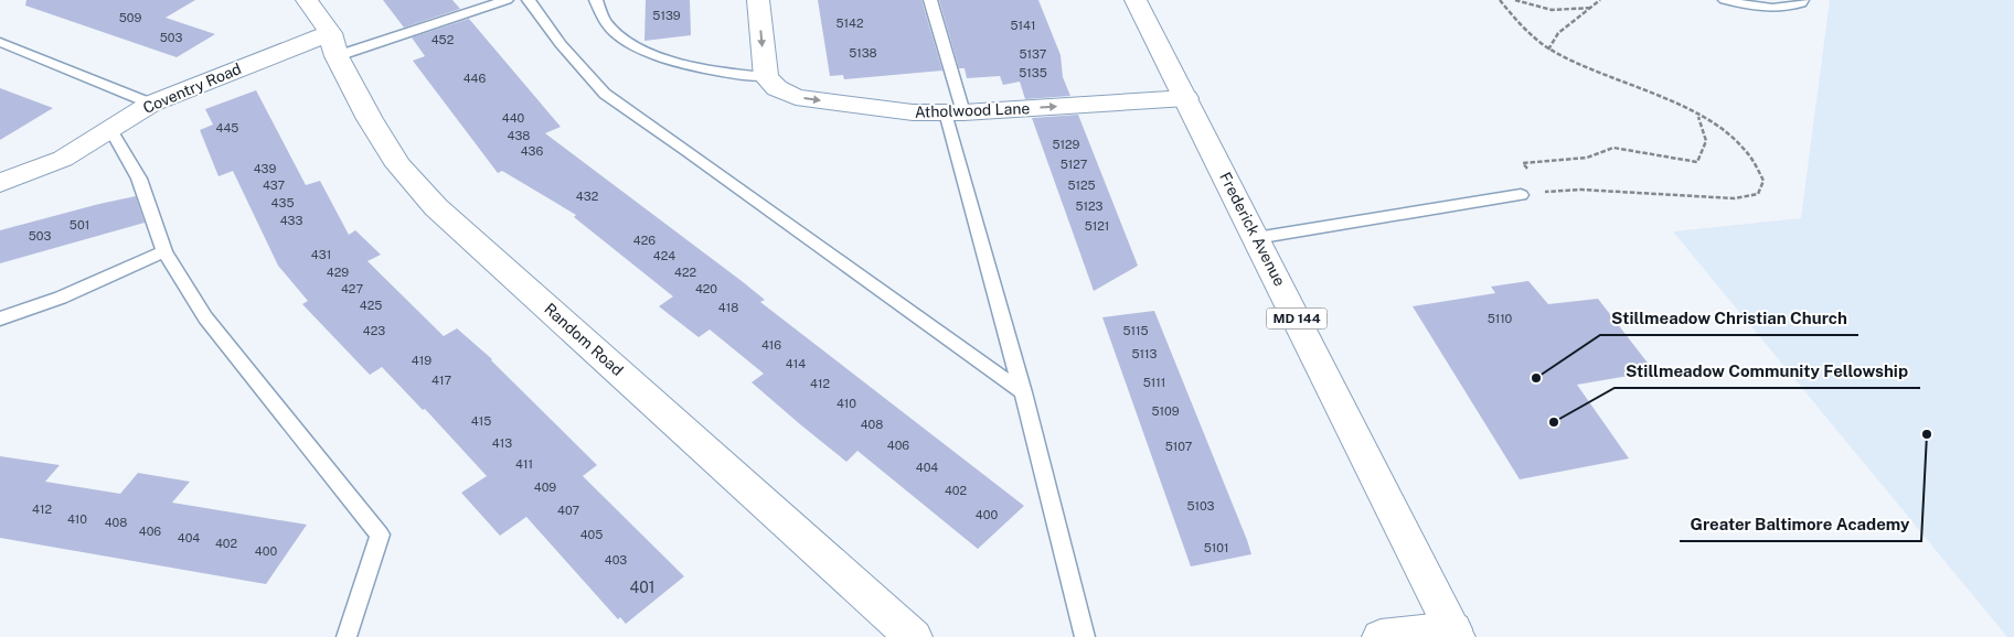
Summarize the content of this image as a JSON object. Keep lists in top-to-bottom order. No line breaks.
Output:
{"streets":{"street":["Coventry Road","Atholwood Lane","Frederick Avenue","MD 144","Random Road"]},"crossings":[["Coventry Road","Random Road"],["Atholwood Lane","Frederick Avenue"]],"one_way":["Atholwood Lane"],"places":["Stillmeadow Christian Church","Stillmeadow Community Fellowship","Greater Baltimore Academy"],"house_numbers":["5139","509","5142","5141","503","452","5138","5137","5135","446","440","445","438","5129","436","5127","439","437","5125","432","435","5123","433","501","5121","503","426","431","424","429","422","427","420","425","418","5110","423","5115","416","5113","419","414","417","5111","412","410","5109","415","408","413","406","5107","411","404","409","402","5103","412","407","400","410","408","406","405","404","402","5101","400","403","401"]}
